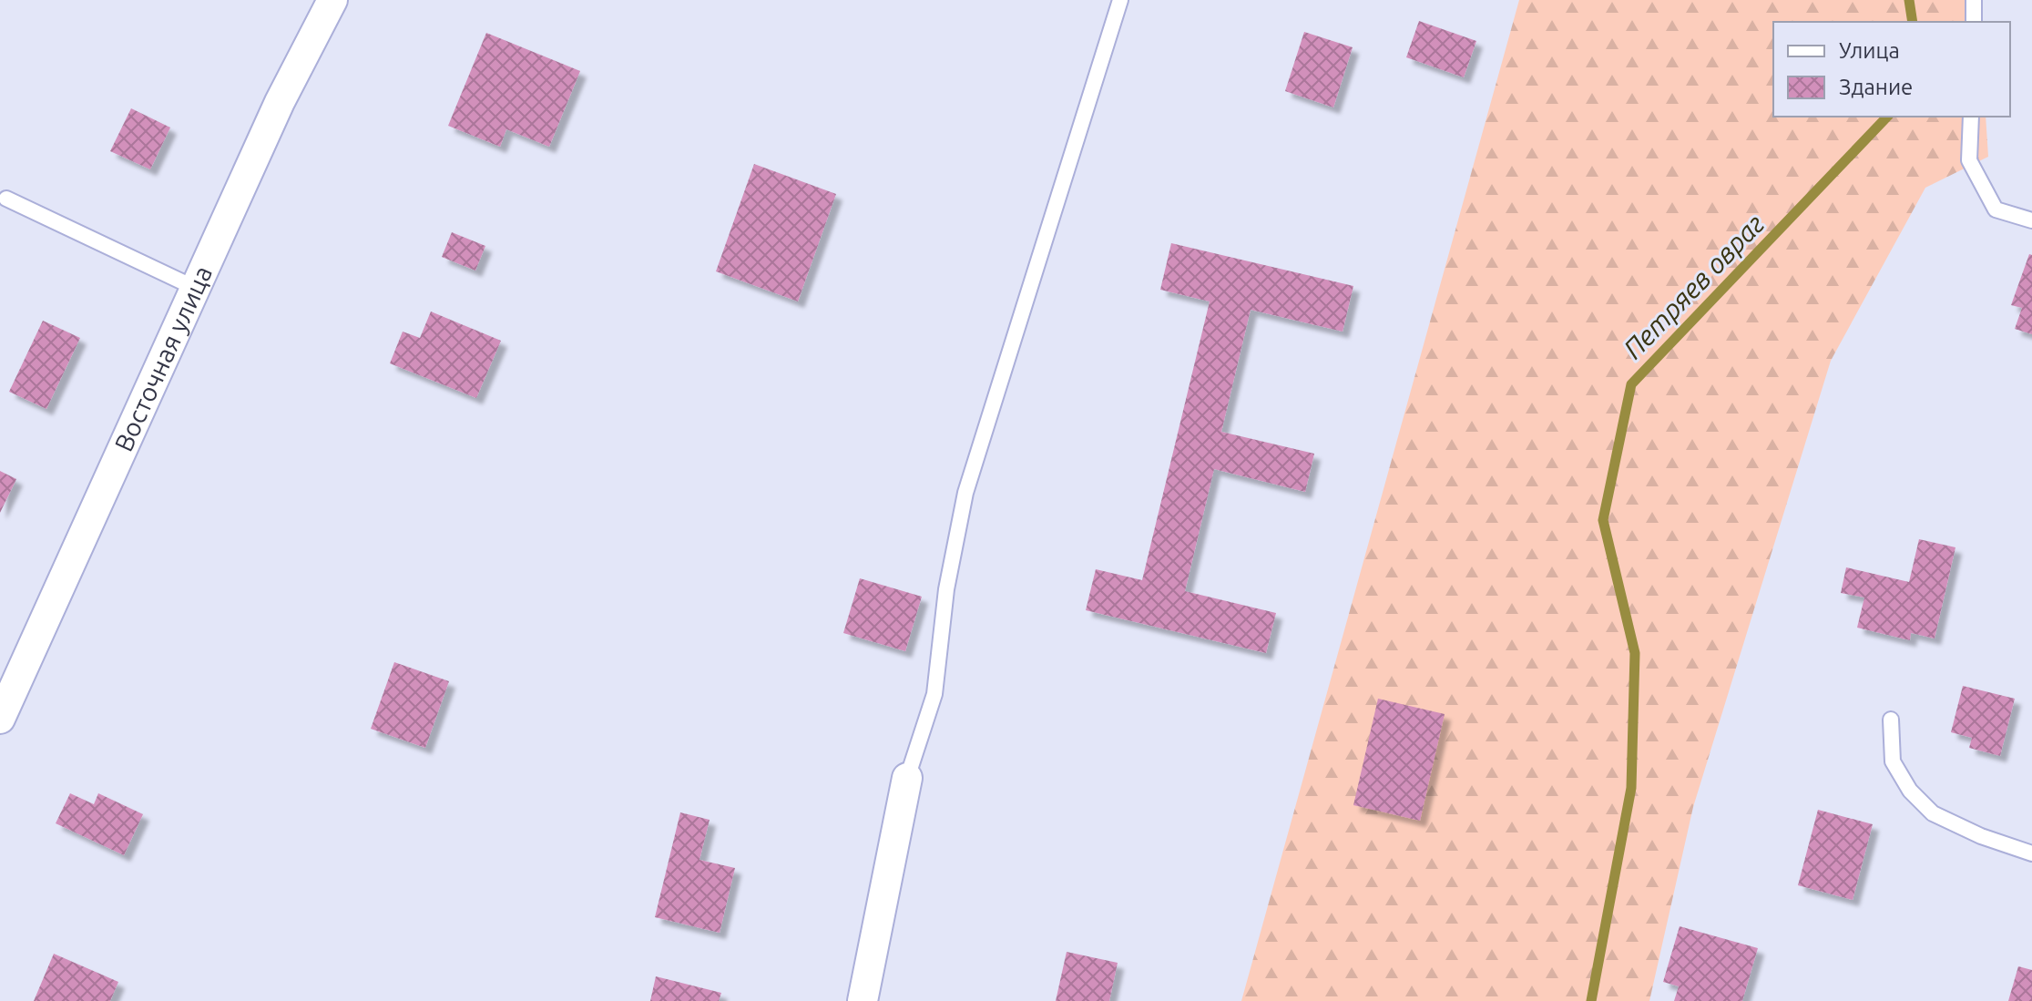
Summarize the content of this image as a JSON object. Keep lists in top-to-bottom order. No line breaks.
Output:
{"streets":{"street":["Восточная улица"]},"water":["Петряев овраг"],"legend":["Улица","Здание"]}
